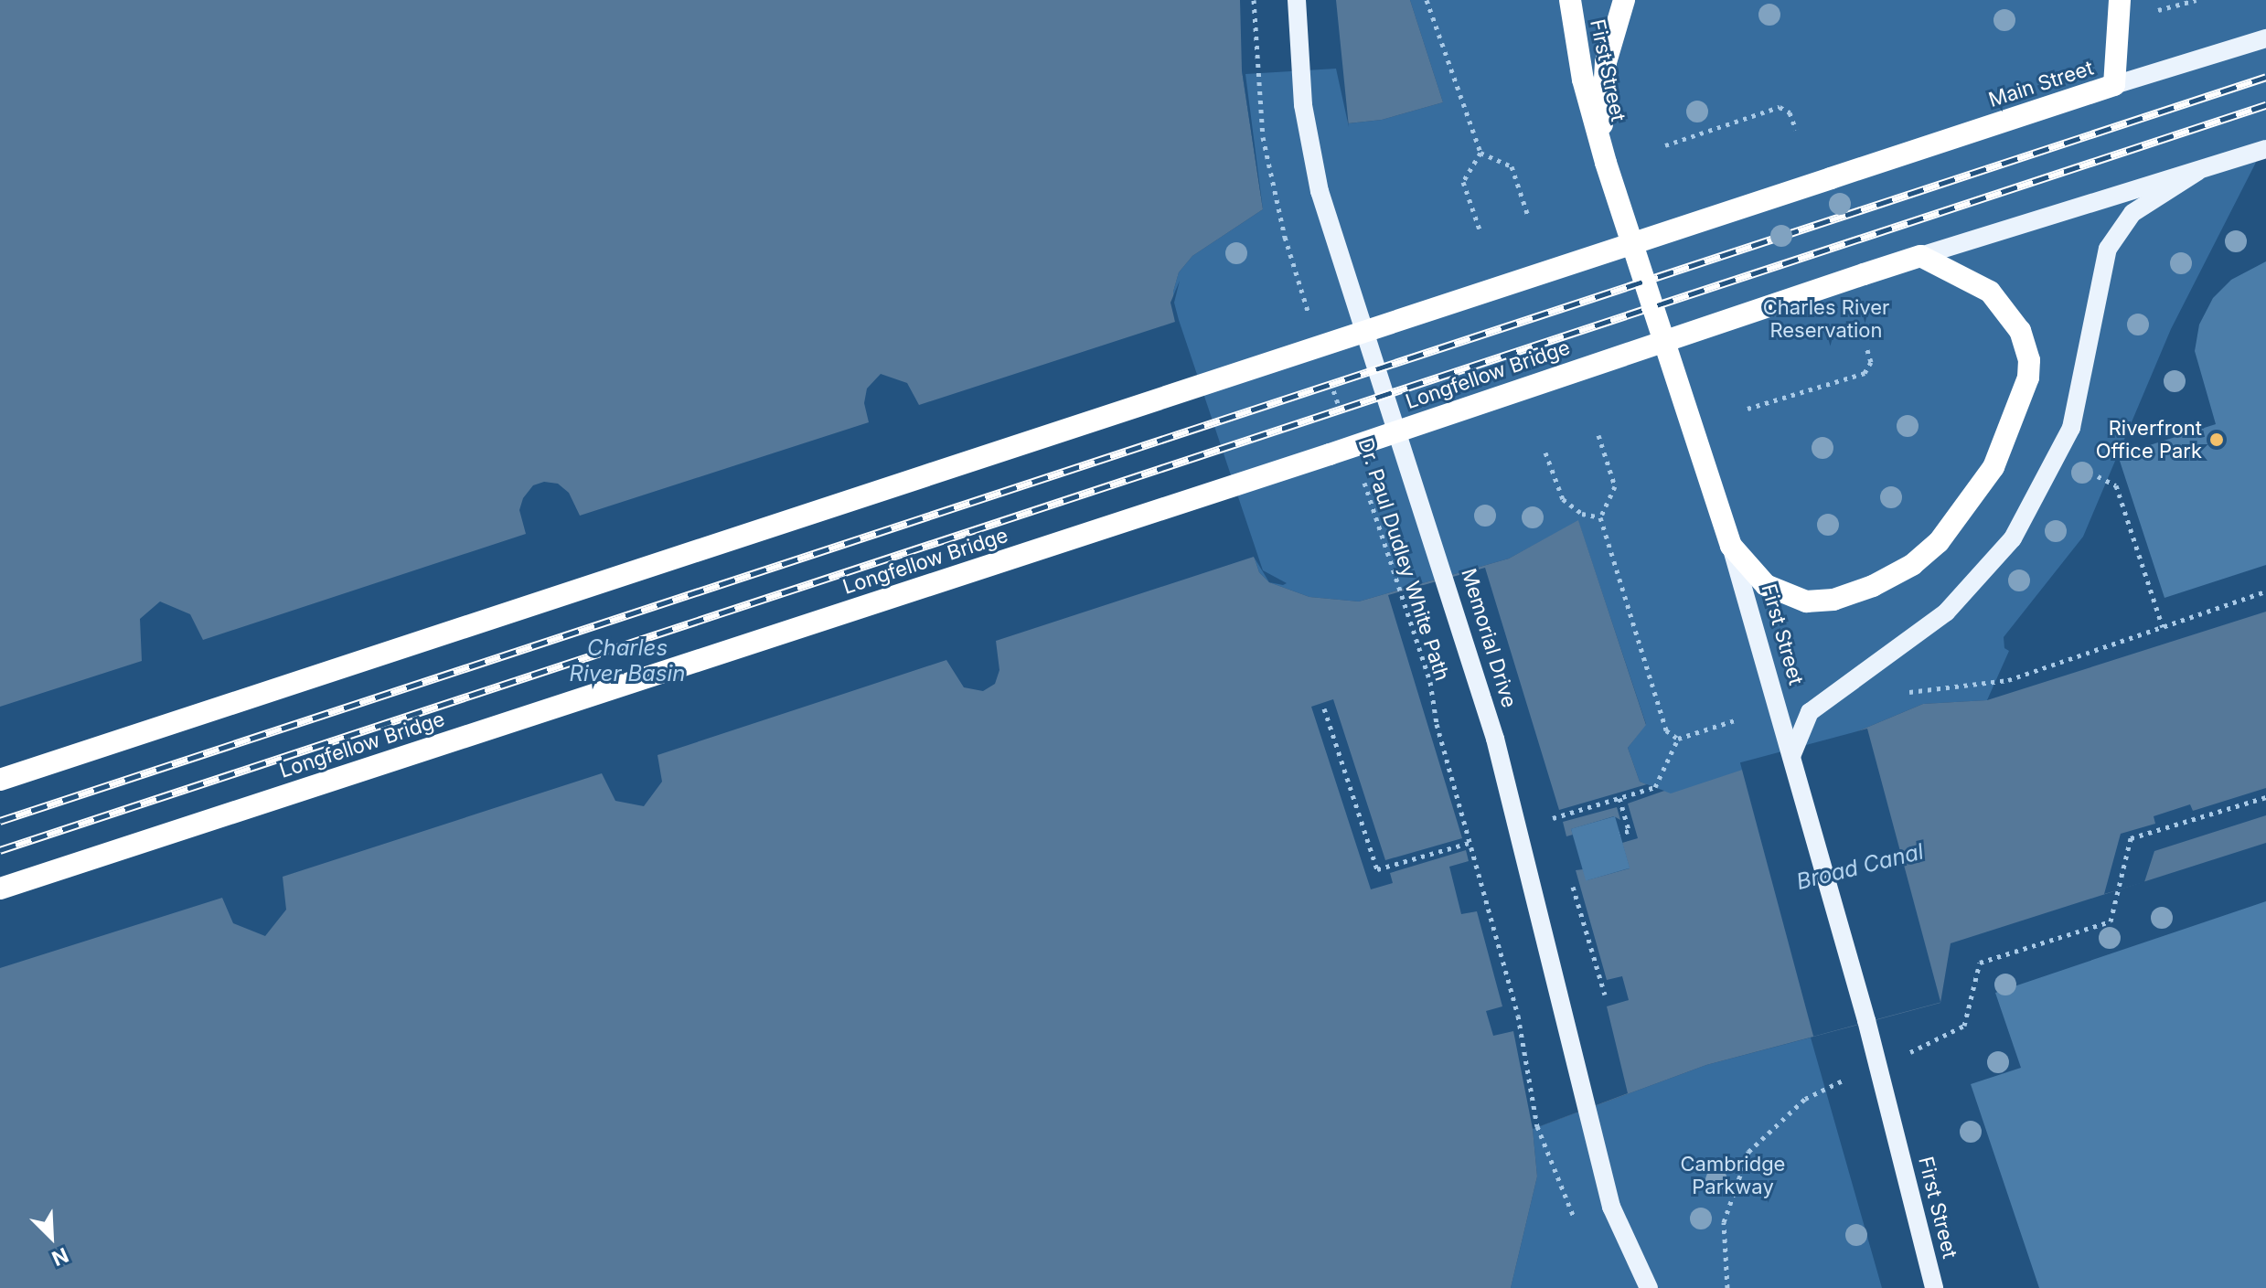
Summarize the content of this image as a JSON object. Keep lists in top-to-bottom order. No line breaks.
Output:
{"streets":{"highway":["First Street","Main Street","Longfellow Bridge"],"main road":["Memorial Drive"],"path":["Dr. Paul Dudley White Path"]},"water":["Charles River Basin","Broad Canal"],"parks":["Charles River Reservation","Cambridge Parkway"],"places":["Riverfront Office Park"],"north":"bottom right"}
